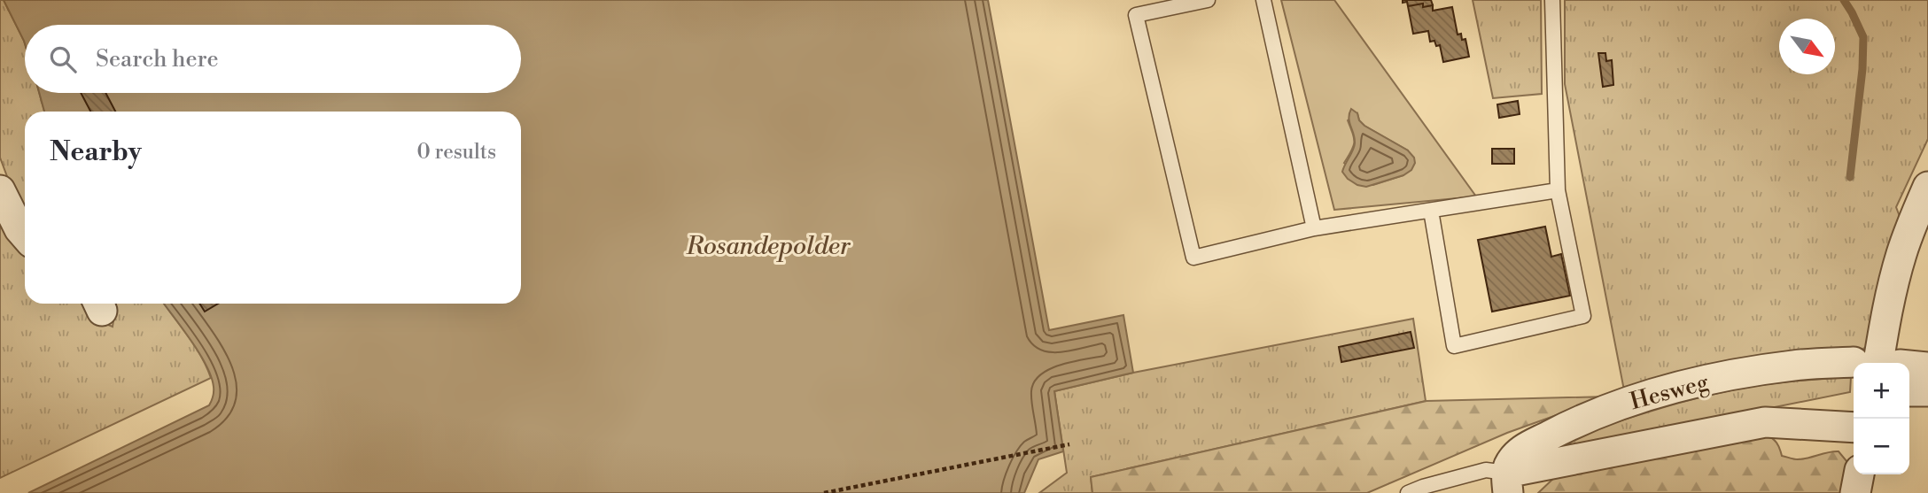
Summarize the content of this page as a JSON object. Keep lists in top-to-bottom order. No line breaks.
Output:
{"streets":{"street":["Hesweg"]},"water":["Rosandepolder"],"north":"bottom right","page":{"search":"Search here","heading":["Nearby","0 results"],"map_buttons":["+","−"]}}
